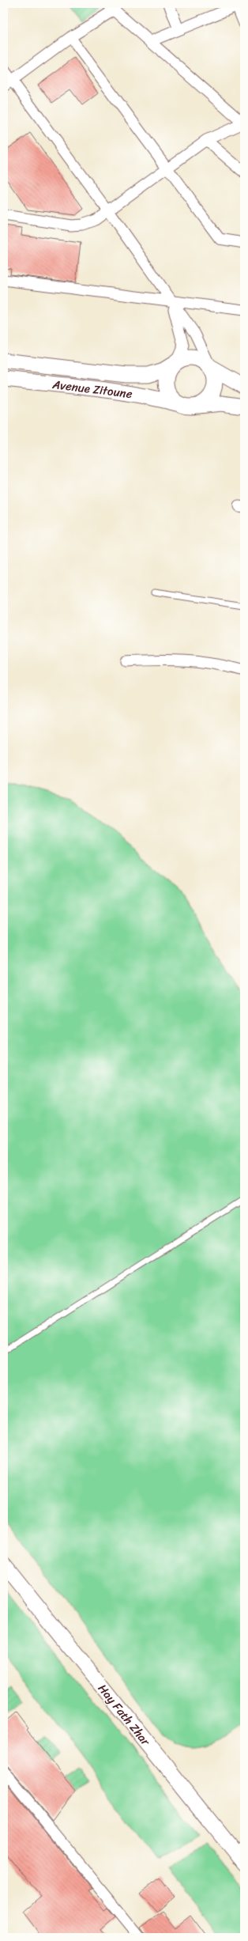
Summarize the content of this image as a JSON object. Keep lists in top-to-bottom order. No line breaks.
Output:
{"streets":{"main road":["Avenue Zitoune","Hay Fath Zhar"]}}
